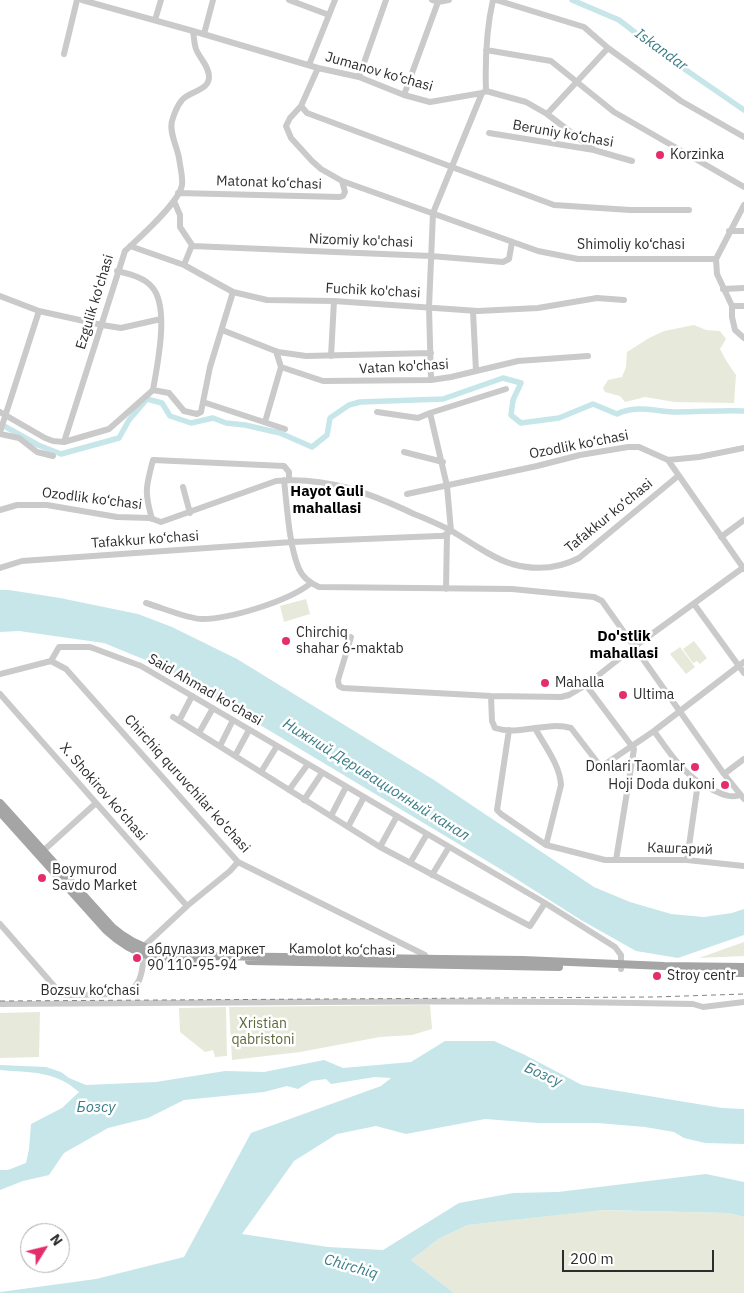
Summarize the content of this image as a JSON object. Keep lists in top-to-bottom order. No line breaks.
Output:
{"streets":{"main road":["Kamolot ko‘chasi"],"street":["Jumanov ko‘chasi","Beruniy ko‘chasi","Matonat ko‘chasi","Nizomiy ko'chasi","Shimoliy ko‘chasi","Fuchik ko'chasi","Ezgulik ko'chasi","Vatan ko'chasi","Ozodlik ko‘chasi","Tafakkur ko‘chasi","Said Ahmad ko‘chasi","Chirchiq quruvchilar ko'chasi","X. Shokirov ko‘chasi","Кашгарий","Bozsuv ko‘chasi"]},"crossings":[["Jumanov ko‘chasi","Beruniy ko‘chasi"],["Jumanov ko‘chasi","Ezgulik ko'chasi"],["Matonat ko‘chasi","Shimoliy ko‘chasi"],["Matonat ko‘chasi","Ezgulik ko'chasi"],["Nizomiy ko'chasi","Shimoliy ko‘chasi"],["Fuchik ko'chasi","Ezgulik ko'chasi"],["Ozodlik ko‘chasi","Tafakkur ko‘chasi"],["Said Ahmad ko‘chasi","Chirchiq quruvchilar ko'chasi"],["Said Ahmad ko‘chasi","Kamolot ko‘chasi"]],"districts":["Hayot Guli mahallasi","Do'stlik mahallasi"],"water":["Iskandar","Нижний Деривационный канал","Бозсу","Chirchiq"],"parks":["Xristian qabristoni"],"places":["Korzinka","Chirchiq shahar 6-maktab","Mahalla","Ultima","Donlari Taomlar","Hoji Doda dukoni","Boymurod Savdo Market","абдулазиз маркет 90 110-95-94","Stroy centr"],"scale_bar":"200 m","north":"top right"}
